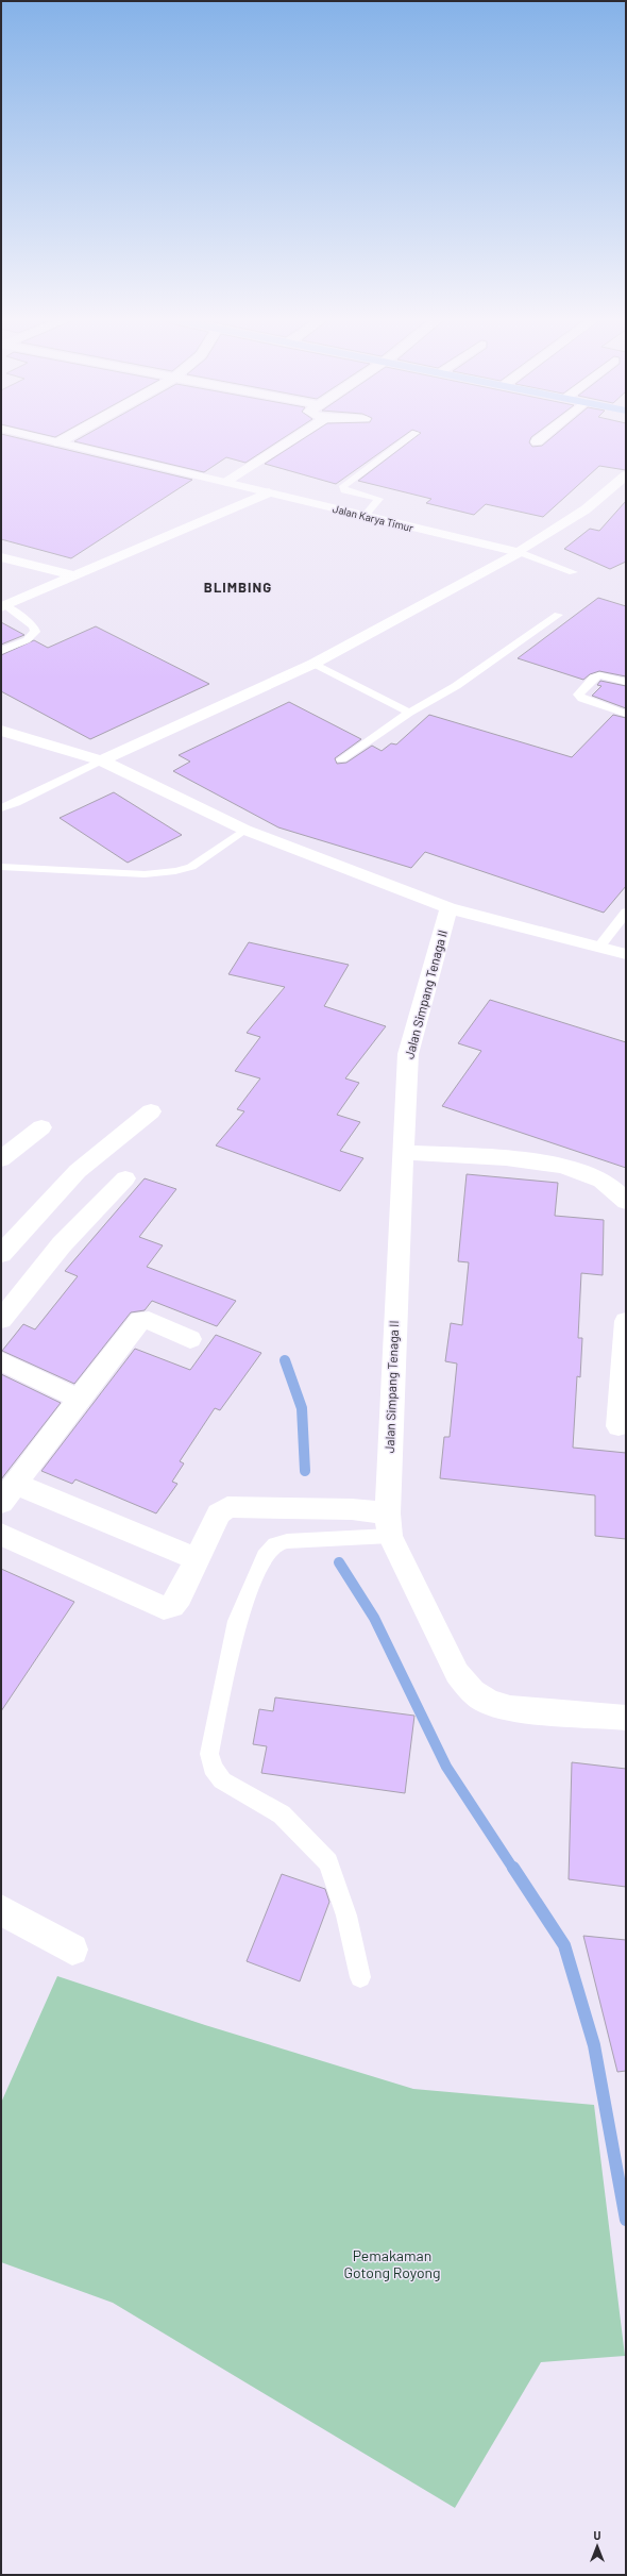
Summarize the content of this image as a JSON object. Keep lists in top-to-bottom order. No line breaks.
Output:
{"streets":{"street":["Jalan Karya Timur","Jalan Simpang Tenaga II"]},"districts":["BLIMBING"],"parks":["Pemakaman Gotong Royong"],"north":"top"}
